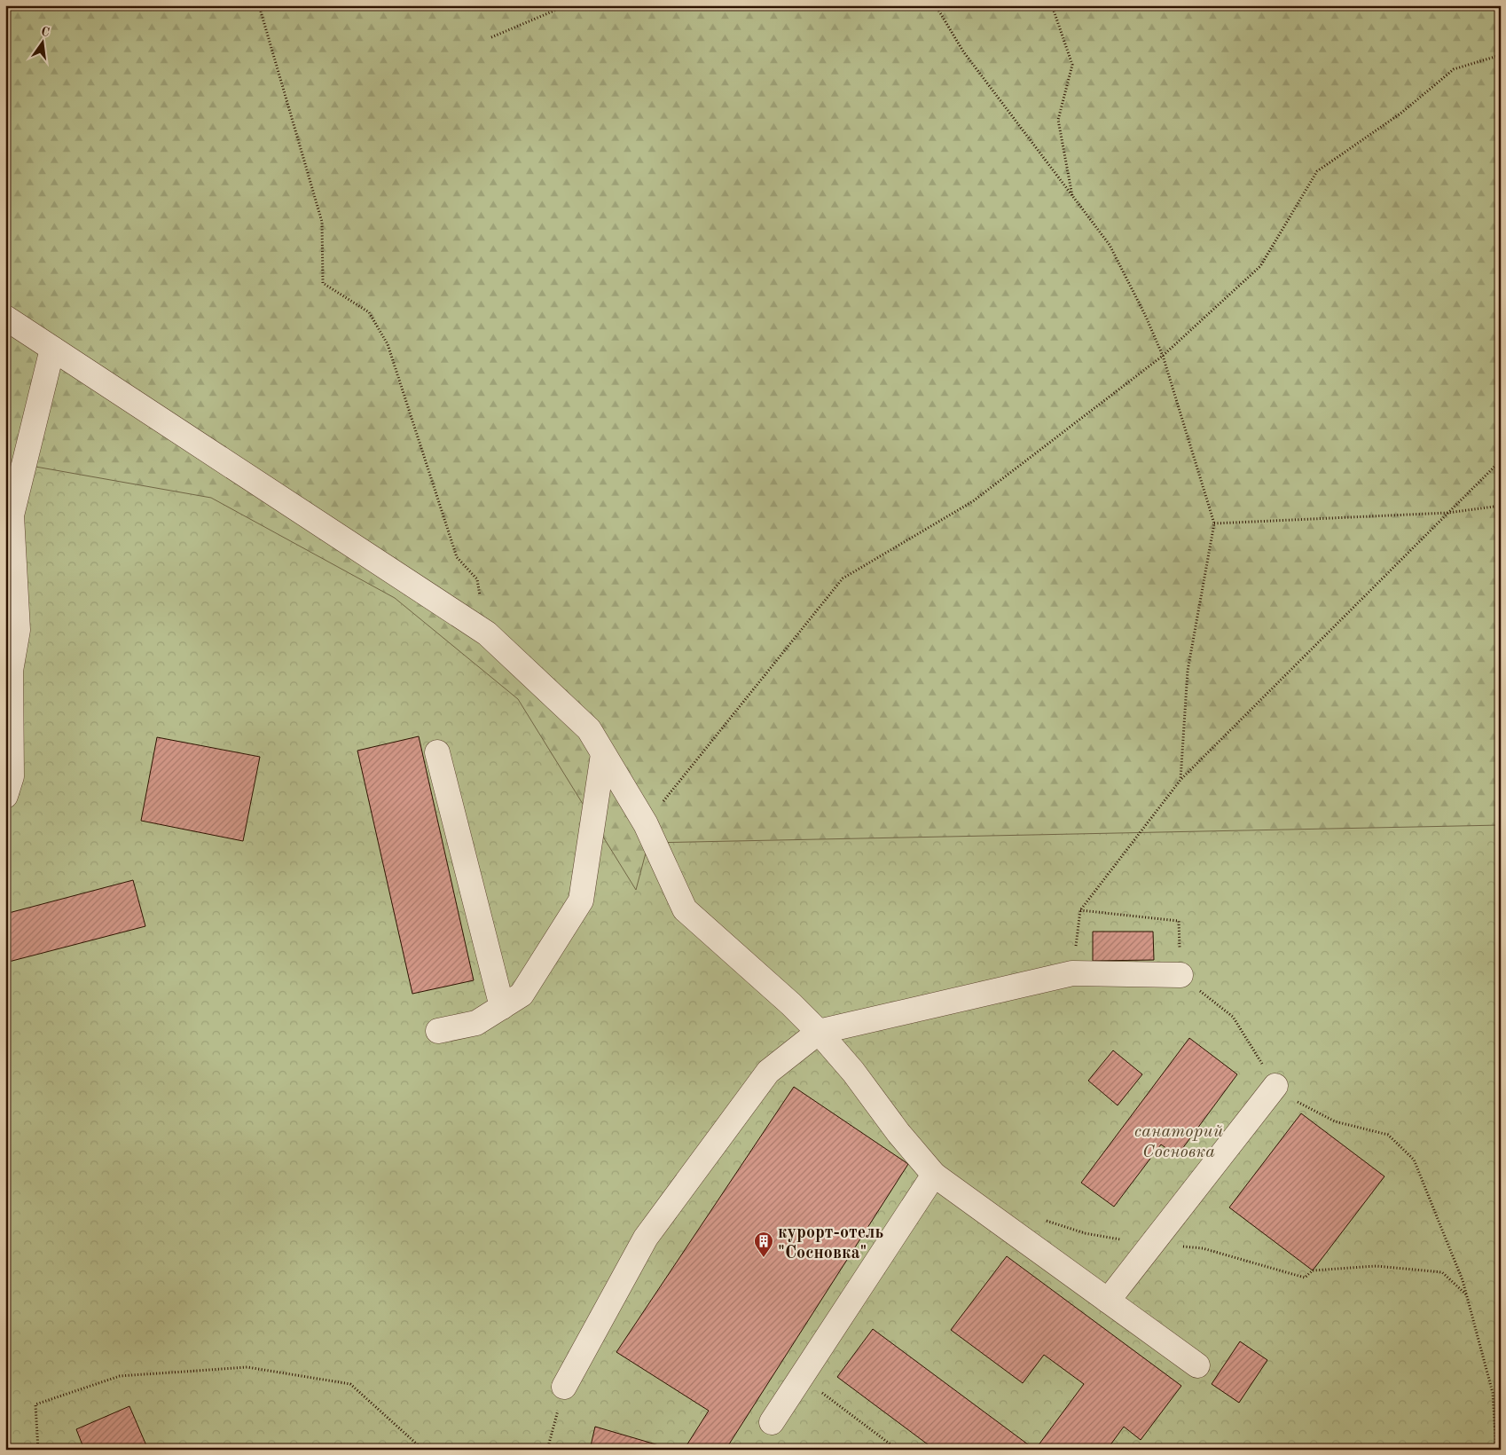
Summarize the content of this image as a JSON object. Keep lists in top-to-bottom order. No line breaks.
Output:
{"parks":["санаторий Сосновка"],"places":{"building":["курорт-отель \"Сосновка\""]},"north":"top"}
